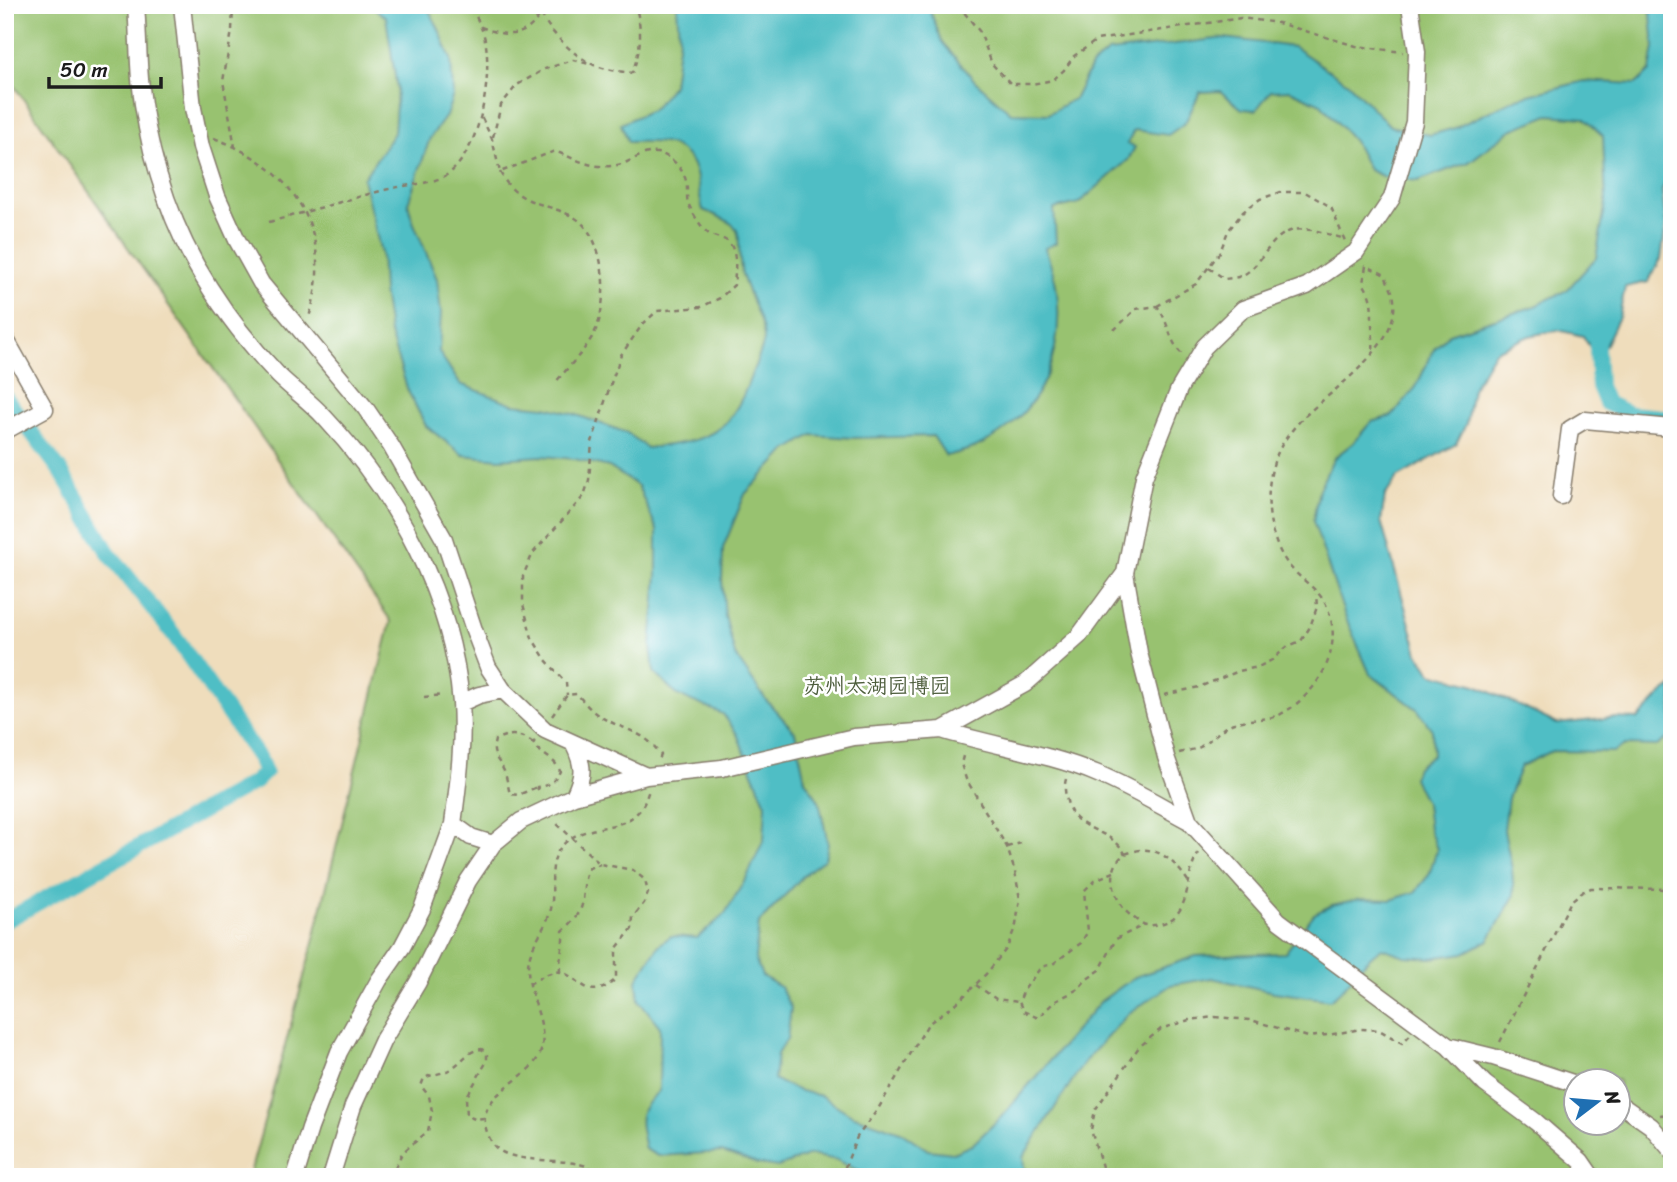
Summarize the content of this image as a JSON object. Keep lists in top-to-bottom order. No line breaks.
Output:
{"parks":["苏州太湖园博园"],"scale_bar":"50 m","north":"right"}
